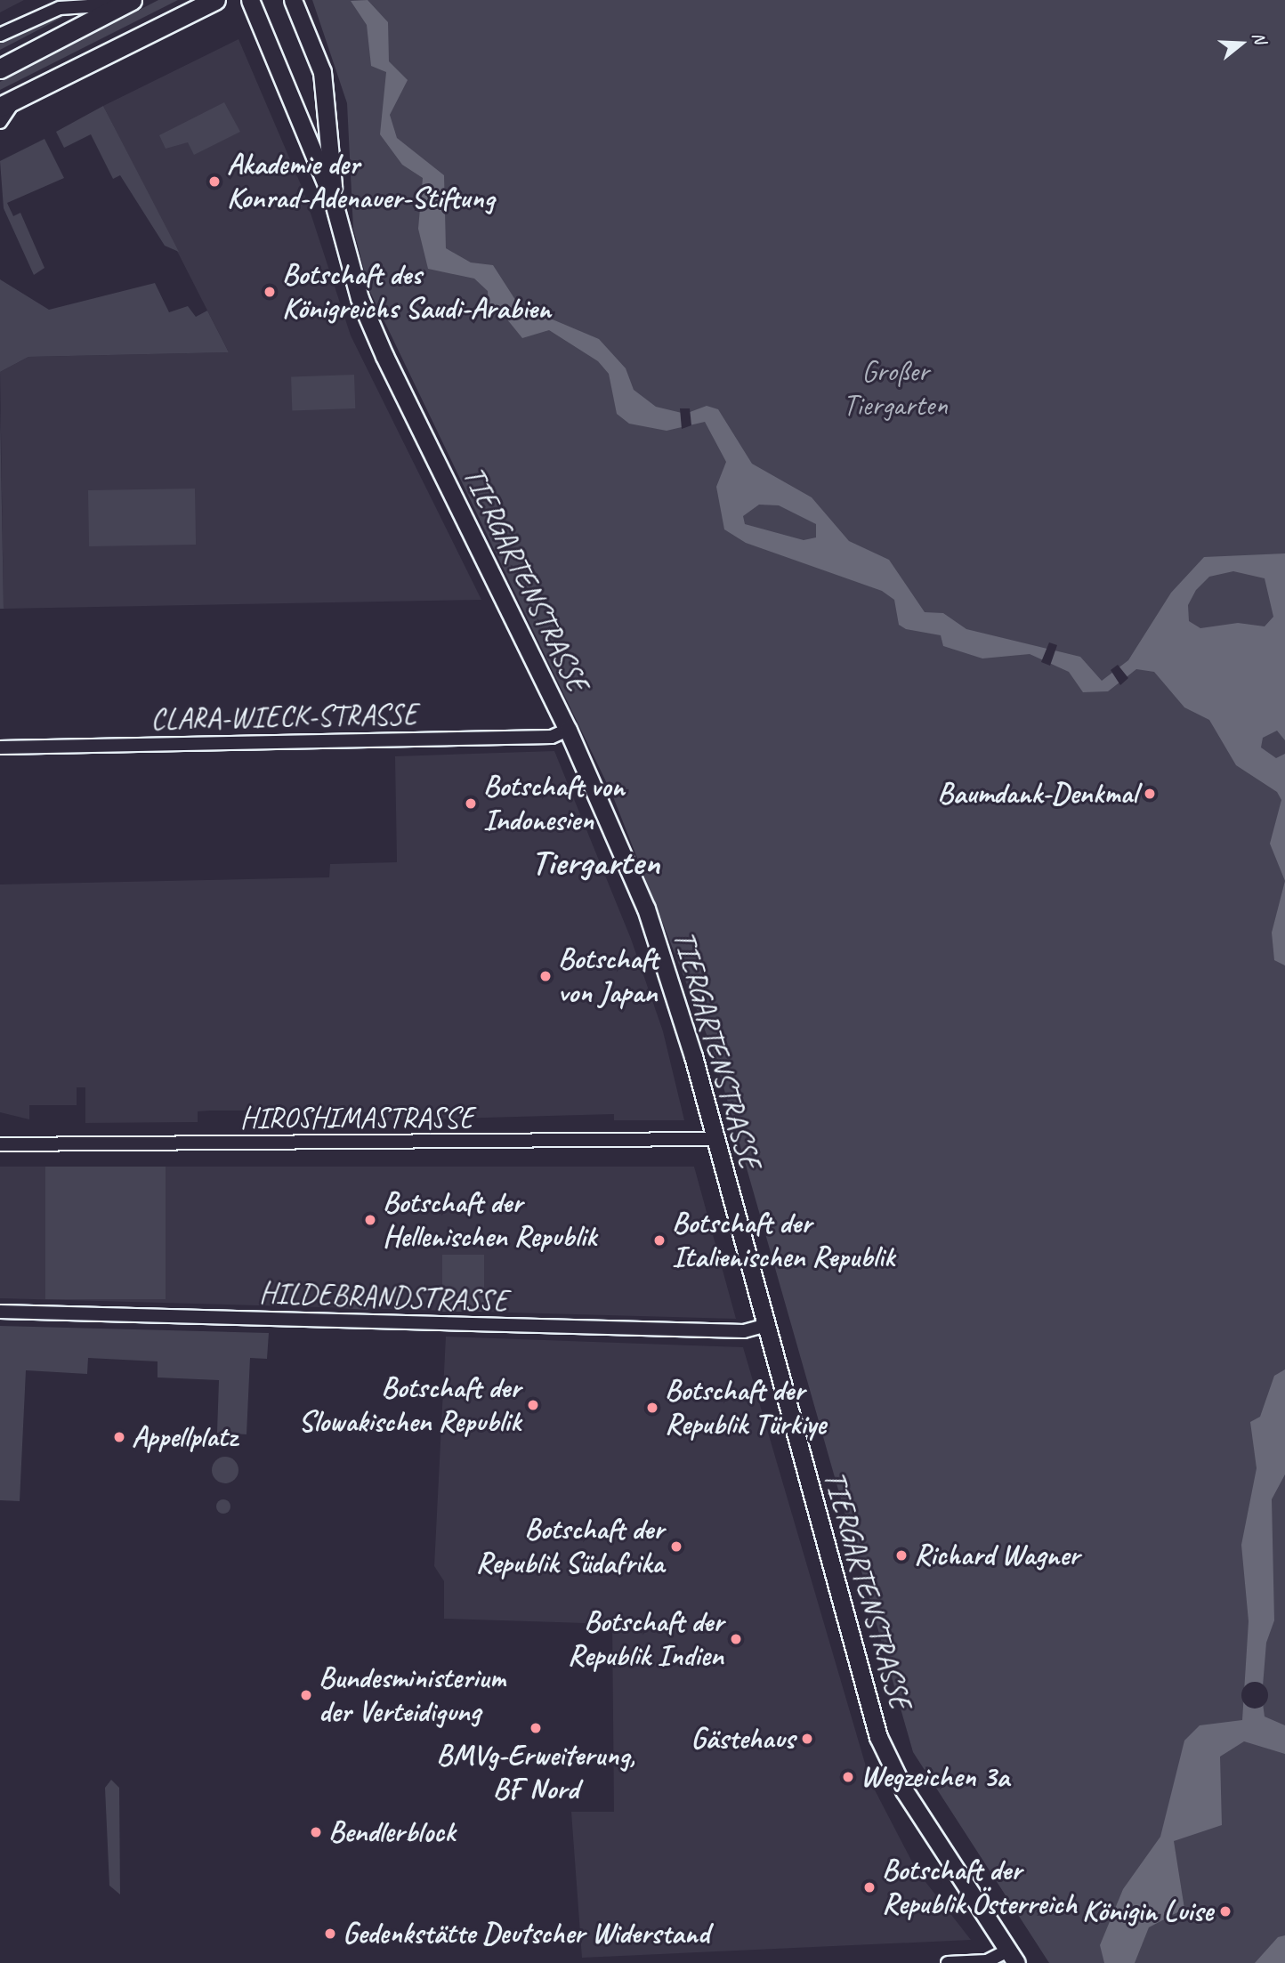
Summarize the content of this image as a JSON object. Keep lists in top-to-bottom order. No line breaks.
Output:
{"streets":{"main road":["TIERGARTENSTRASSE"],"street":["CLARA-WIECK-STRASSE","HIROSHIMASTRASSE","HILDEBRANDSTRASSE"]},"crossings":[["TIERGARTENSTRASSE","CLARA-WIECK-STRASSE"],["TIERGARTENSTRASSE","HIROSHIMASTRASSE"],["TIERGARTENSTRASSE","HILDEBRANDSTRASSE"]],"districts":["Tiergarten"],"parks":["Großer Tiergarten"],"places":["Akademie der Konrad-Adenauer-Stiftung","Botschaft des Königreichs Saudi-Arabien","Baumdank-Denkmal","Botschaft von Indonesien","Botschaft von Japan","Botschaft der Hellenischen Republik","Botschaft der Italienischen Republik","Botschaft der Slowakischen Republik","Botschaft der Republik Türkiye","Appellplatz","Botschaft der Republik Südafrika","Richard Wagner","Botschaft der Republik Indien","Bundesministerium der Verteidigung","BMVg-Erweiterung, BF Nord","Gästehaus","Wegzeichen 3a","Bendlerblock","Botschaft der Republik Österreich","Königin Luise","Gedenkstätte Deutscher Widerstand"],"north":"right"}
